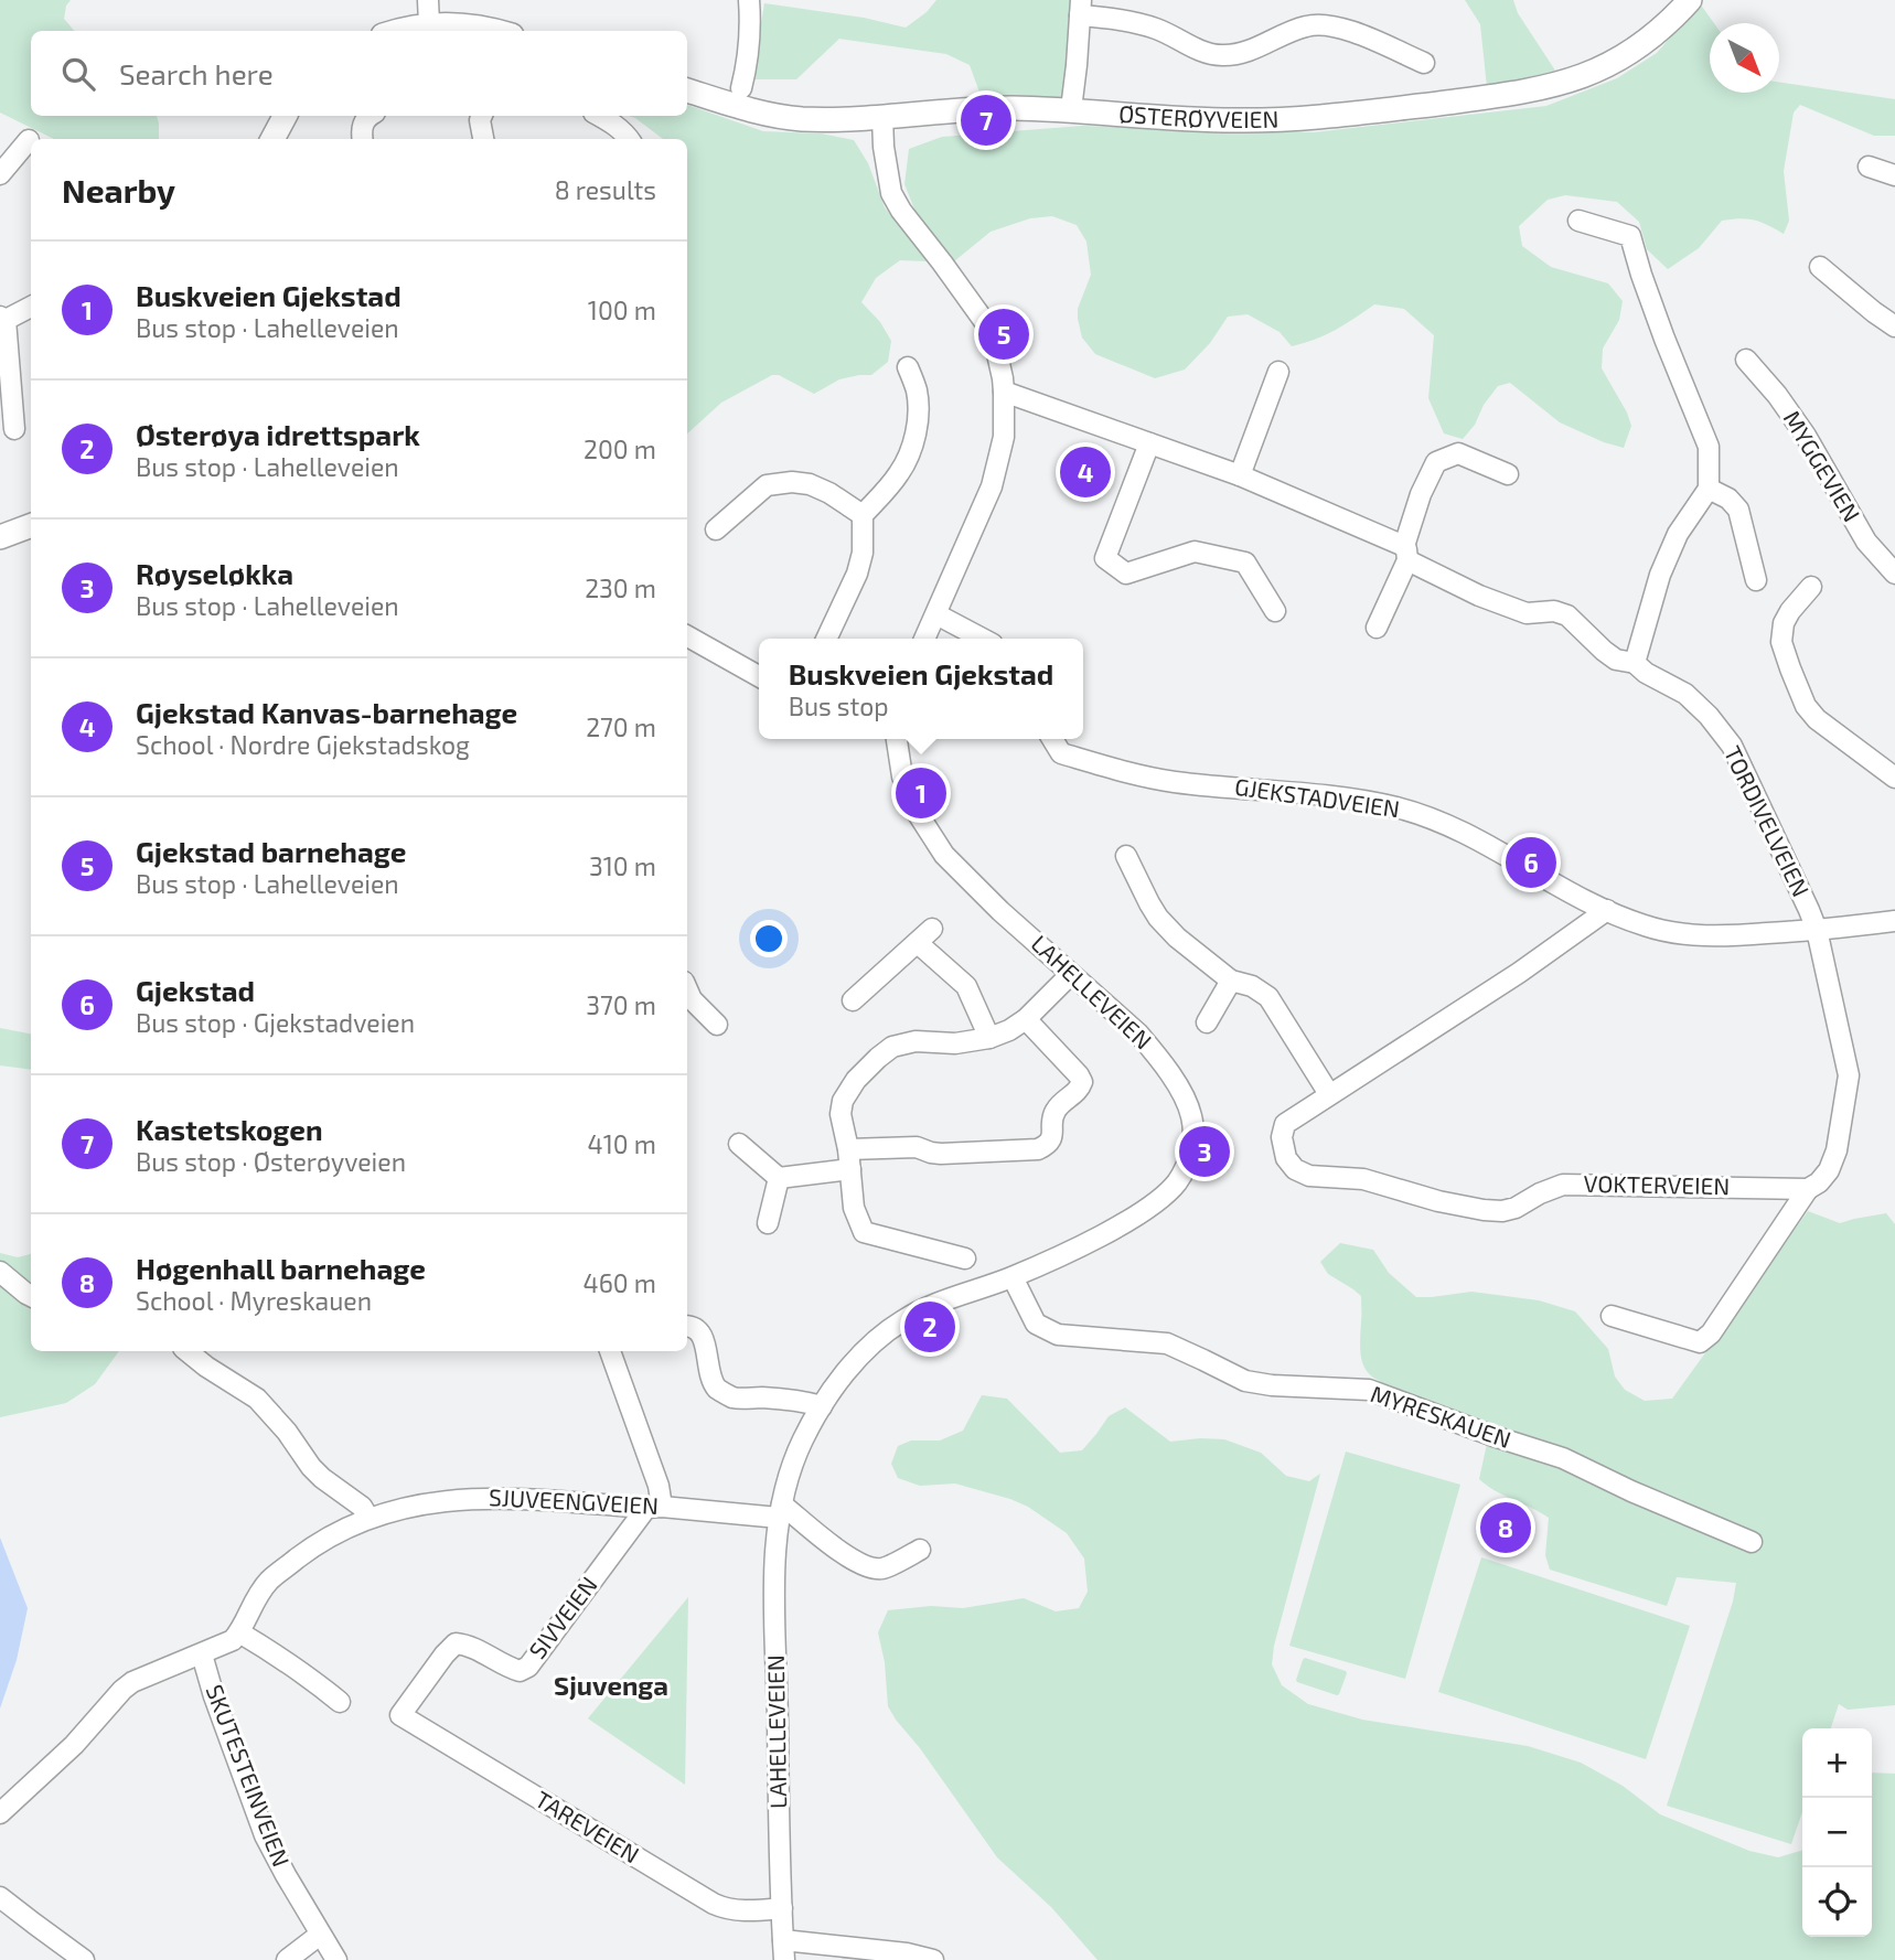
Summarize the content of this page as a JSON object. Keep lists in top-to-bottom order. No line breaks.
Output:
{"streets":{"main road":["ØSTERØYVEIEN"],"street":["MYGGEVIEN","GJEKSTADVEIEN","TORDIVELVEIEN","LAHELLEVEIEN","VOKTERVEIEN","MYRESKAUEN","SJUVEENGVEIEN","SIVVEIEN","SKUTESTEINVEIEN","TAREVEIEN"]},"crossings":[["GJEKSTADVEIEN","TORDIVELVEIEN"],["GJEKSTADVEIEN","VOKTERVEIEN"],["LAHELLEVEIEN","MYRESKAUEN"],["LAHELLEVEIEN","SJUVEENGVEIEN"],["LAHELLEVEIEN","TAREVEIEN"],["SJUVEENGVEIEN","SIVVEIEN"],["SIVVEIEN","TAREVEIEN"]],"districts":["Sjuvenga"],"north":"bottom right","page":{"search":"Search here","pins":["7","5","4","1","6","3","2","8"],"heading":["Nearby","8 results"],"list":[{"mark":"1","name":"Buskveien Gjekstad","note":"Bus stop · Lahelleveien","value":"100 m"},{"mark":"2","name":"Østerøya idrettspark","note":"Bus stop · Lahelleveien","value":"200 m"},{"mark":"3","name":"Røyseløkka","note":"Bus stop · Lahelleveien","value":"230 m"},{"mark":"4","name":"Gjekstad Kanvas-barnehage","note":"School · Nordre Gjekstadskog","value":"270 m"},{"mark":"5","name":"Gjekstad barnehage","note":"Bus stop · Lahelleveien","value":"310 m"},{"mark":"6","name":"Gjekstad","note":"Bus stop · Gjekstadveien","value":"370 m"},{"mark":"7","name":"Kastetskogen","note":"Bus stop · Østerøyveien","value":"410 m"},{"mark":"8","name":"Høgenhall barnehage","note":"School · Myreskauen","value":"460 m"}],"popup":["Buskveien Gjekstad","Bus stop"],"map_buttons":["+","−"]}}
